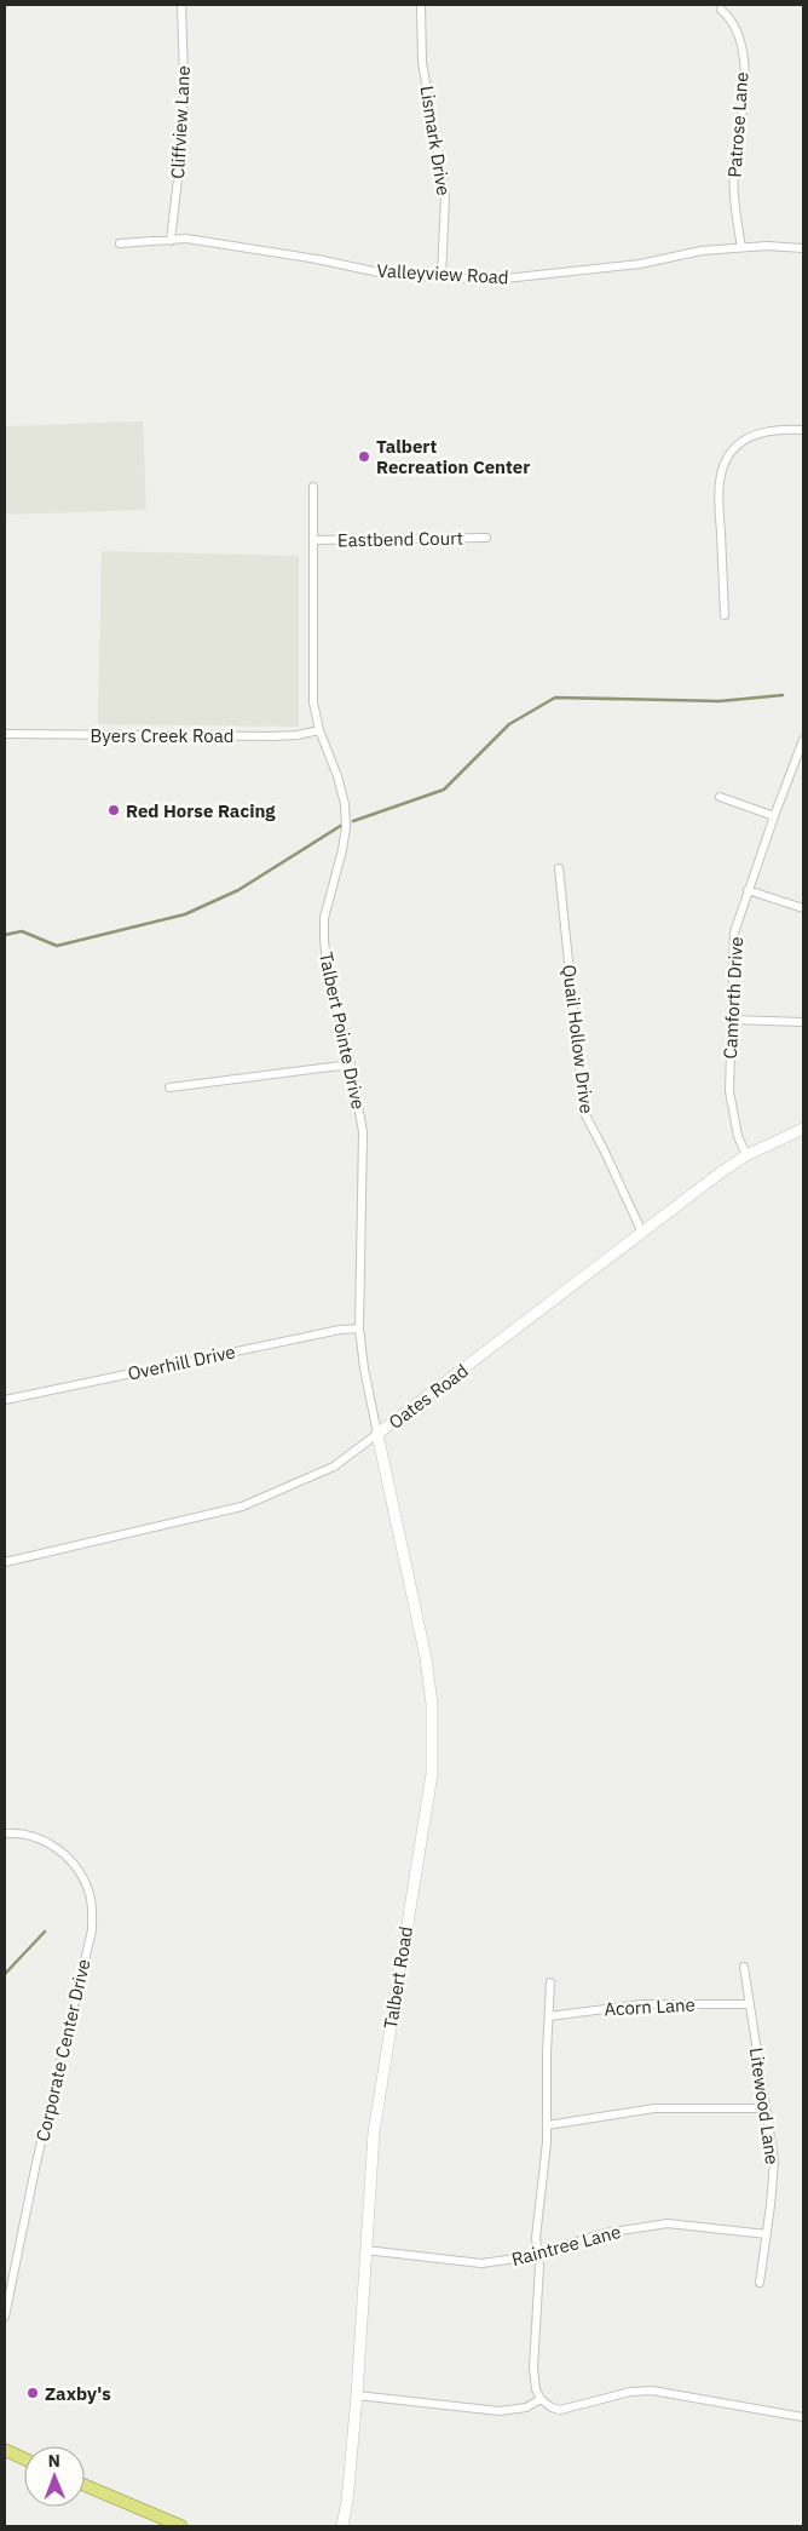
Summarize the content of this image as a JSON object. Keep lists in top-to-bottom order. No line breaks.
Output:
{"streets":{"street":["Cliffview Lane","Patrose Lane","Lismark Drive","Valleyview Road","Eastbend Court","Byers Creek Road","Camforth Drive","Talbert Pointe Drive","Quail Hollow Drive","Overhill Drive","Oates Road","Talbert Road","Acorn Lane","Corporate Center Drive","Litewood Lane","Raintree Lane"]},"crossings":[["Cliffview Lane","Valleyview Road"],["Patrose Lane","Valleyview Road"],["Lismark Drive","Valleyview Road"],["Eastbend Court","Talbert Pointe Drive"],["Byers Creek Road","Talbert Pointe Drive"],["Camforth Drive","Oates Road"],["Talbert Pointe Drive","Overhill Drive"],["Talbert Pointe Drive","Oates Road"],["Talbert Pointe Drive","Talbert Road"],["Quail Hollow Drive","Oates Road"],["Oates Road","Talbert Road"],["Talbert Road","Raintree Lane"],["Acorn Lane","Litewood Lane"],["Litewood Lane","Raintree Lane"]],"places":["Talbert Recreation Center","Red Horse Racing","Zaxby's"],"north":"top"}
